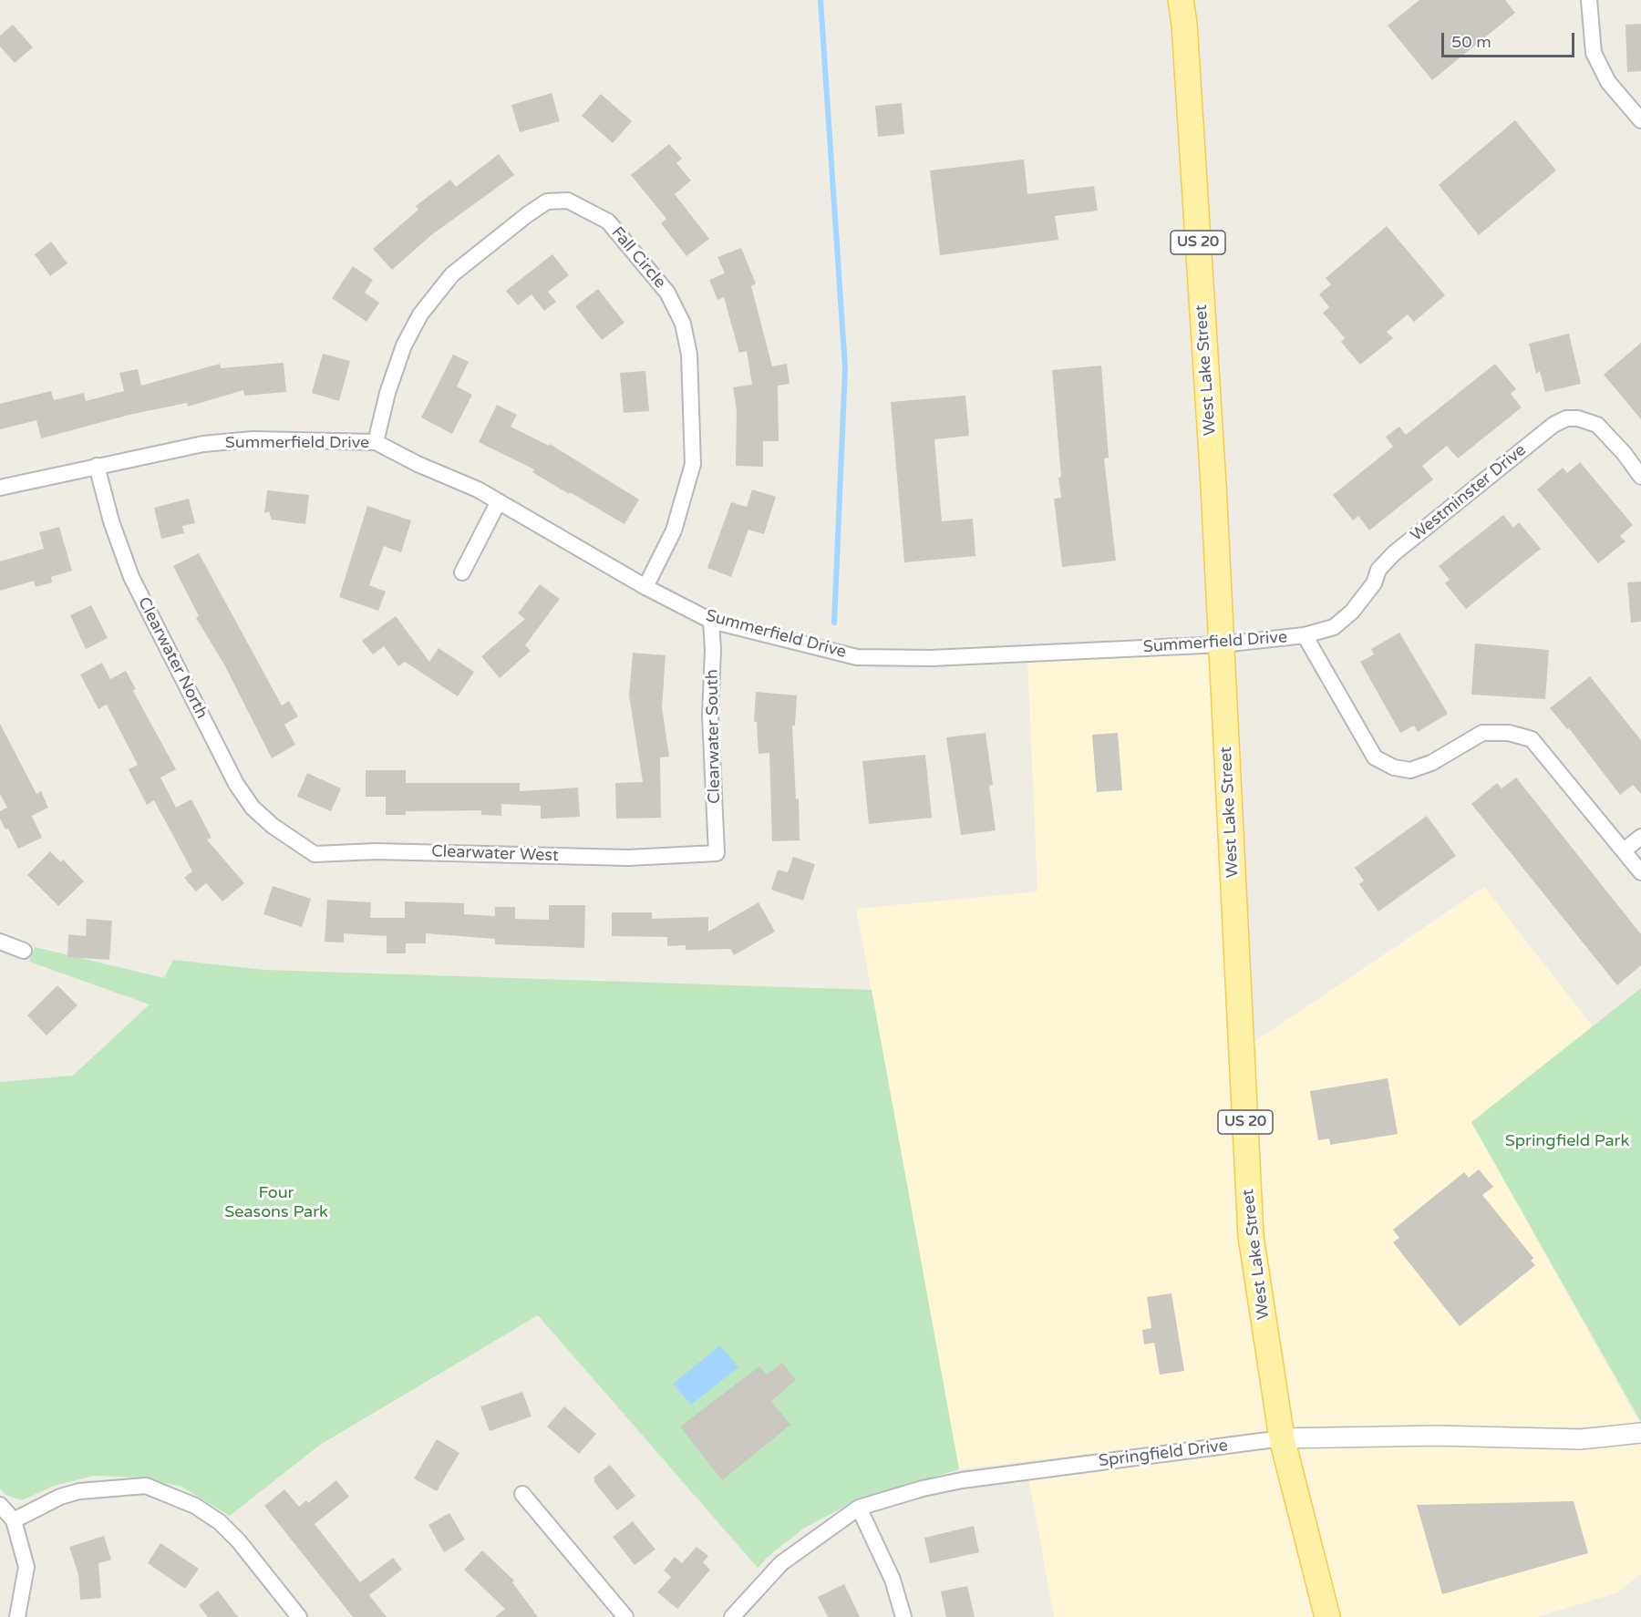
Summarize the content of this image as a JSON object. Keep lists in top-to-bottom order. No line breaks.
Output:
{"streets":{"main road":["US 20","West Lake Street"],"street":["Fall Circle","Summerfield Drive","Westminster Drive","Clearwater North","Clearwater South","Clearwater West","Springfield Drive"]},"crossings":[["Fall Circle","Summerfield Drive"],["West Lake Street","Summerfield Drive"],["West Lake Street","Springfield Drive"],["Summerfield Drive","Westminster Drive"],["Summerfield Drive","Clearwater North"],["Summerfield Drive","Clearwater South"],["Clearwater North","Clearwater West"],["Clearwater South","Clearwater West"]],"parks":["Springfield Park","Four Seasons Park"],"scale_bar":"50 m"}
